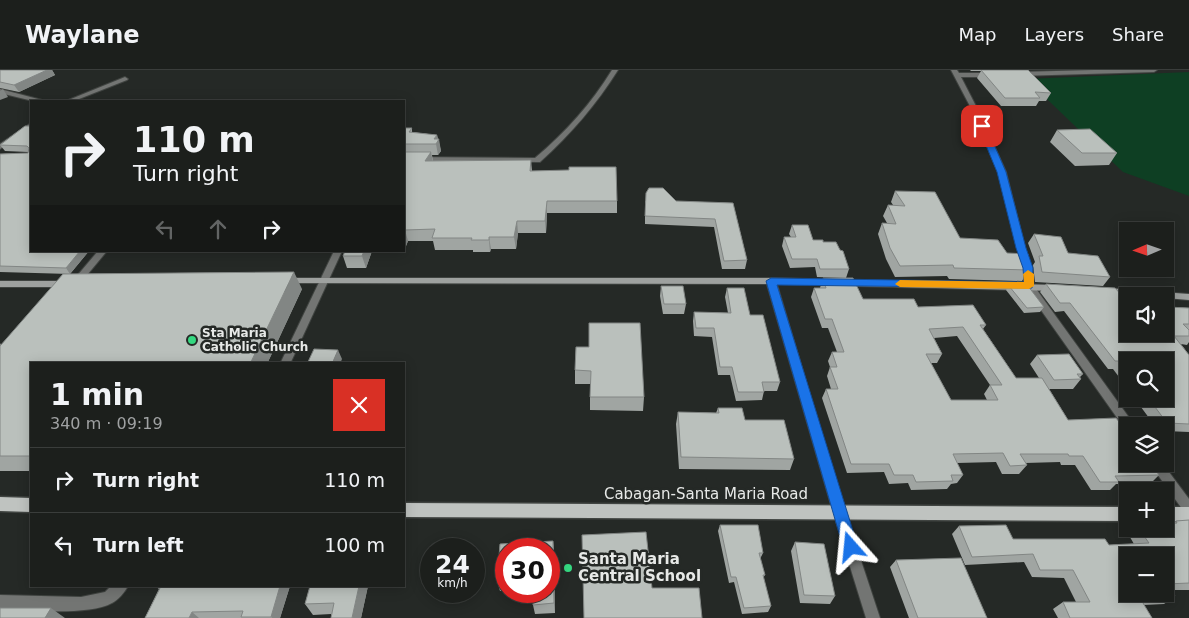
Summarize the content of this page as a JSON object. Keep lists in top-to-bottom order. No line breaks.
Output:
{"streets":{"main road":["Cabagan-Santa Maria Road"]},"places":["Sta Maria Catholic Church","Santa Maria Central School"],"north":"left","page":{"header":"Waylane","nav":["Map","Layers","Share"],"turn":["110 m","Turn right"],"map_buttons":["+","−"],"heading":["1 min","340 m · 09:19"],"list":[{"name":"Turn right","value":"110 m"},{"name":"Turn left","value":"100 m"}],"speed":"24 km/h","limit":"30"}}
